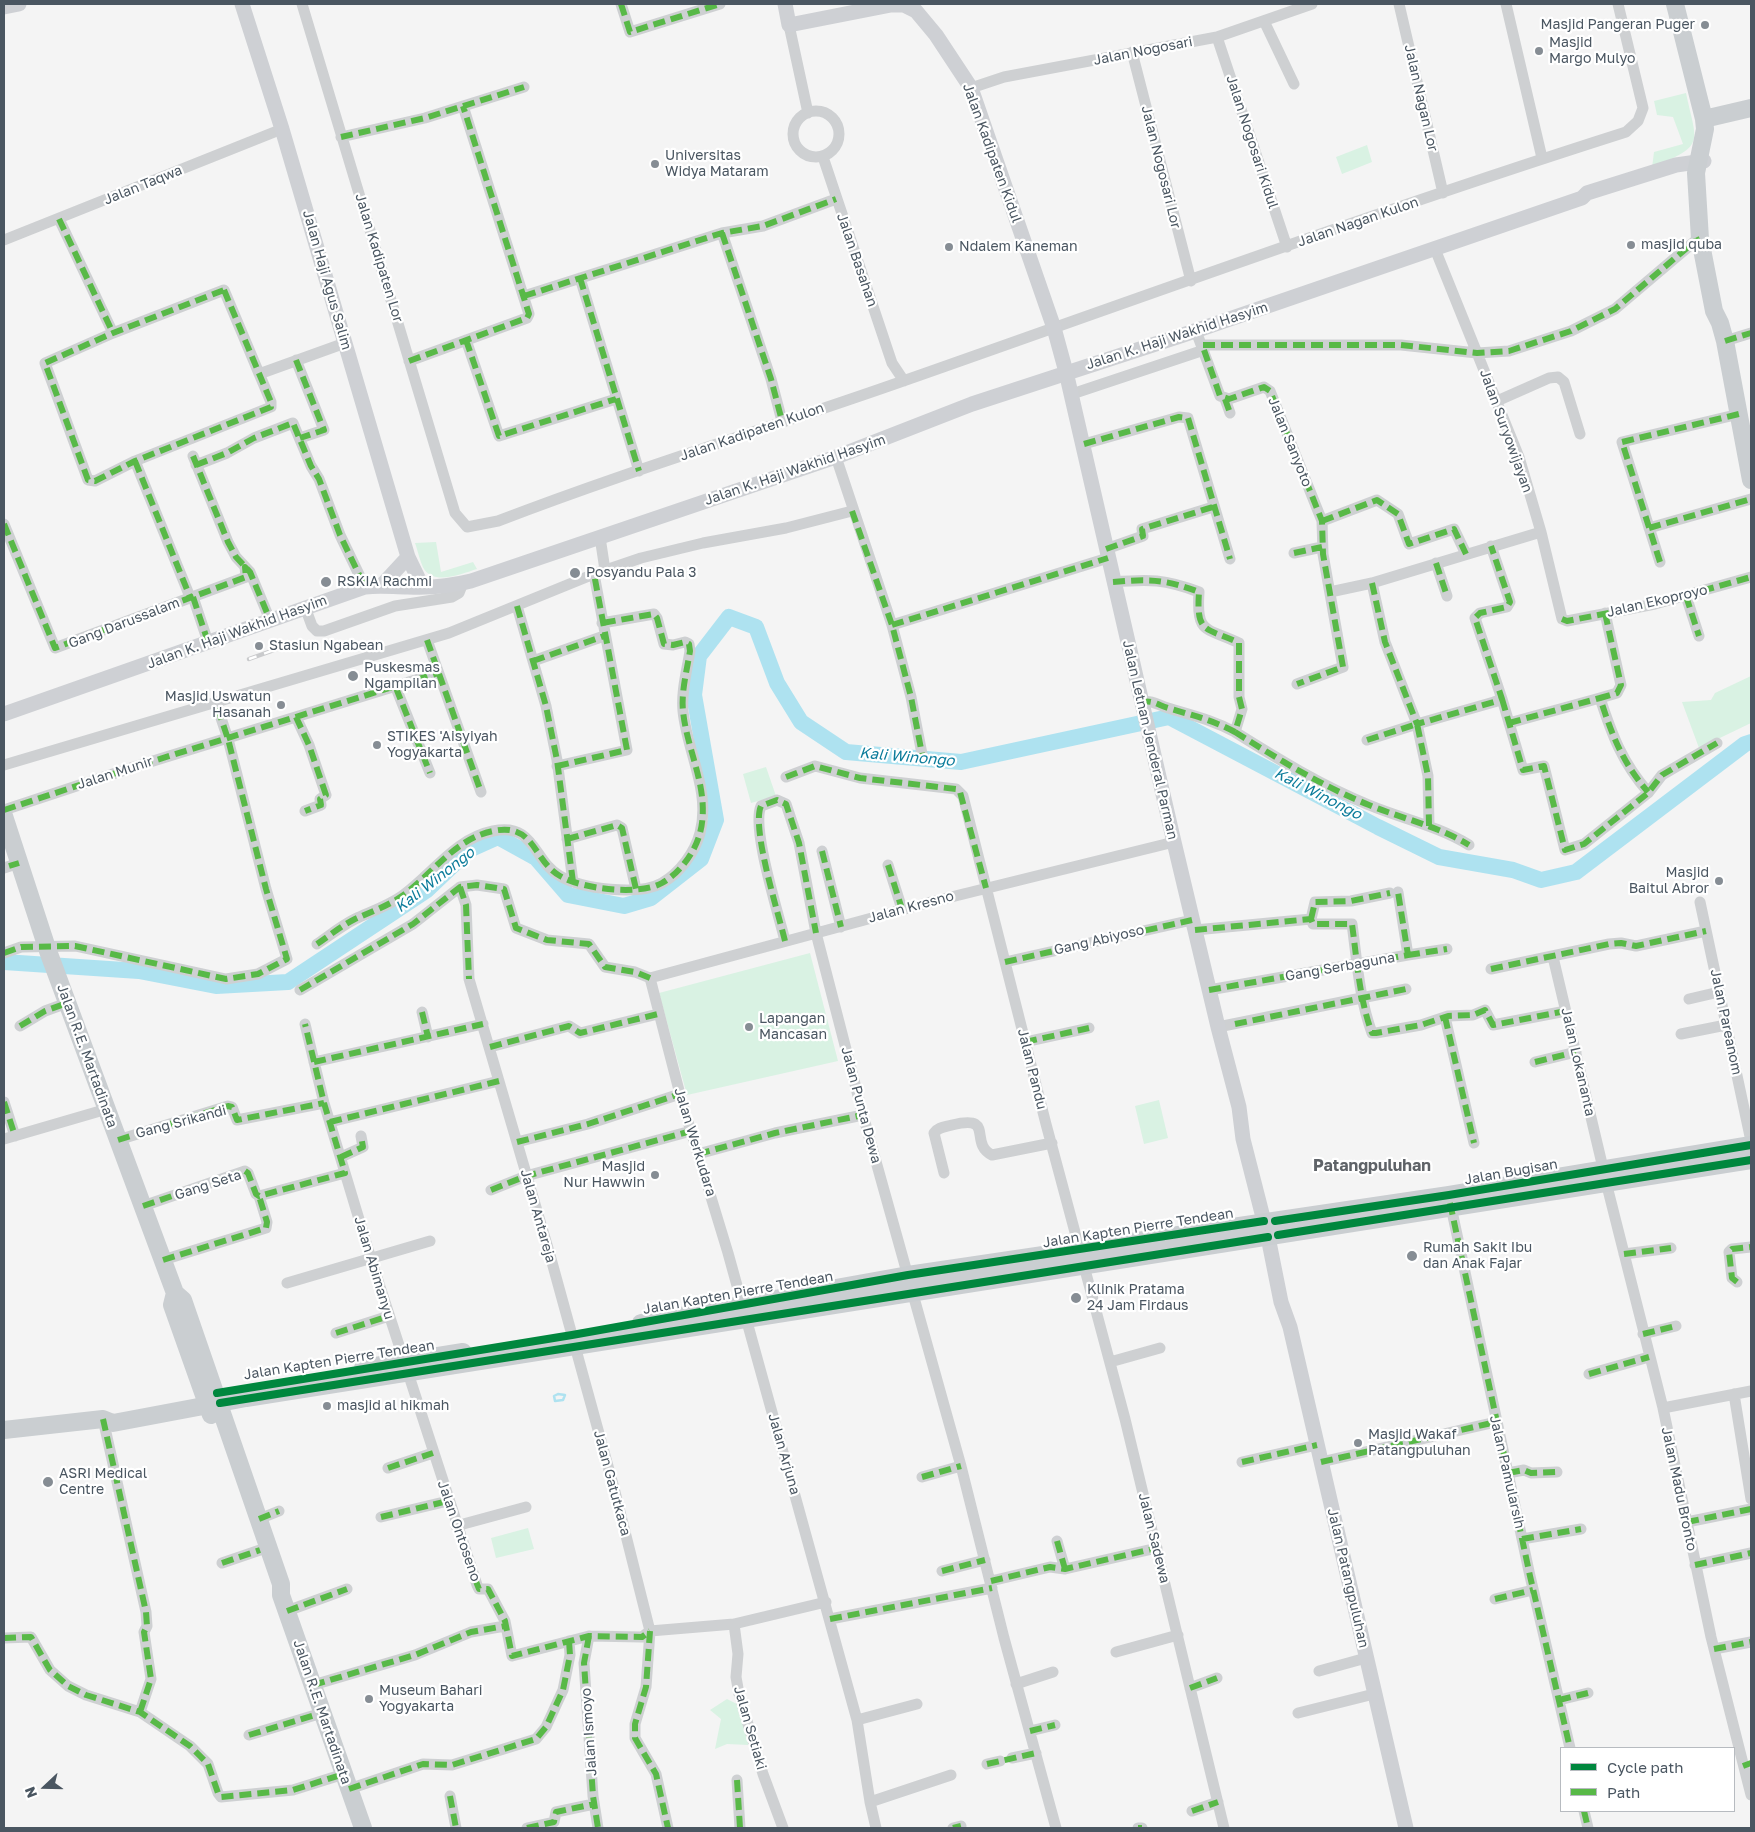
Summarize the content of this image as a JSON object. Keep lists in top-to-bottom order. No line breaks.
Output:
{"streets":{"main road":["Jalan R.E. Martadinata","Jalan Bugisan","Jalan Kapten Pierre Tendean"],"street":["Jalan Nogosari","Jalan Nagan Lor","Jalan Nogosari Kidul","Jalan Kadipaten Kidul","Jalan Nogosari Lor","Jalan Taqwa","Jalan Nagan Kulon","Jalan Kadipaten Lor","Jalan Basahan","Jalan Haji Agus Salim","Jalan K. Haji Wakhid Hasyim","Jalan Suryowijayan","Jalan Kadipaten Kulon","Jalan Sanyoto","Jalan Ekoproyo","Gang Darussalam","Jalan Letnan Jenderal Parman","Jalan Munir","Jalan Kresno","Gang Abiyoso","Gang Serbaguna","Jalan Pareanom","Jalan Lokananta","Jalan Pandu","Jalan Punta Dewa","Gang Srikandi","Jalan Werkudara","Gang Seta","Jalan Antareja","Jalan Abimanyu","Jalan Arjuna","Jalan Pamularsih","Jalan Gatutkaca","Jalan Madu Bronto","Jalan Ontoseno","Jalan Sadewa","Jalan Patangpuluhan","Jalan Setiaki","Jalan Ismoyo"]},"crossings":[["Jalan Nogosari","Jalan Nogosari Kidul"],["Jalan Nogosari","Jalan Kadipaten Kidul"],["Jalan Nogosari","Jalan Nogosari Lor"],["Jalan Nagan Lor","Jalan Nagan Kulon"],["Jalan Nogosari Kidul","Jalan Nagan Kulon"],["Jalan Kadipaten Kidul","Jalan Nagan Kulon"],["Jalan Kadipaten Kidul","Jalan K. Haji Wakhid Hasyim"],["Jalan Kadipaten Kidul","Jalan Kadipaten Kulon"],["Jalan Kadipaten Kidul","Jalan Letnan Jenderal Parman"],["Jalan Nogosari Lor","Jalan Nagan Kulon"],["Jalan Taqwa","Jalan Haji Agus Salim"],["Jalan Nagan Kulon","Jalan Kadipaten Kulon"],["Jalan Kadipaten Lor","Jalan Kadipaten Kulon"],["Jalan Basahan","Jalan Kadipaten Kulon"],["Jalan Haji Agus Salim","Jalan K. Haji Wakhid Hasyim"],["Jalan K. Haji Wakhid Hasyim","Jalan Suryowijayan"],["Jalan K. Haji Wakhid Hasyim","Jalan Letnan Jenderal Parman"],["Jalan Suryowijayan","Jalan Ekoproyo"],["Jalan Letnan Jenderal Parman","Jalan Kresno"],["Jalan Letnan Jenderal Parman","Gang Abiyoso"],["Jalan Letnan Jenderal Parman","Gang Serbaguna"],["Jalan Letnan Jenderal Parman","Jalan Bugisan"],["Jalan Letnan Jenderal Parman","Jalan Kapten Pierre Tendean"],["Jalan Letnan Jenderal Parman","Jalan Patangpuluhan"],["Jalan Kresno","Jalan Pandu"],["Jalan Kresno","Jalan Punta Dewa"],["Jalan Kresno","Jalan Werkudara"],["Gang Abiyoso","Gang Serbaguna"],["Gang Abiyoso","Jalan Pandu"],["Jalan R.E. Martadinata","Gang Srikandi"],["Jalan R.E. Martadinata","Gang Seta"],["Jalan R.E. Martadinata","Jalan Kapten Pierre Tendean"],["Jalan Lokananta","Jalan Bugisan"],["Jalan Lokananta","Jalan Madu Bronto"],["Jalan Pandu","Jalan Kapten Pierre Tendean"],["Jalan Pandu","Jalan Sadewa"],["Jalan Punta Dewa","Jalan Kapten Pierre Tendean"],["Gang Srikandi","Jalan Abimanyu"],["Jalan Werkudara","Jalan Kapten Pierre Tendean"],["Jalan Werkudara","Jalan Arjuna"],["Jalan Bugisan","Jalan Kapten Pierre Tendean"],["Jalan Bugisan","Jalan Pamularsih"],["Jalan Bugisan","Jalan Madu Bronto"],["Gang Seta","Jalan Abimanyu"],["Jalan Antareja","Jalan Kapten Pierre Tendean"],["Jalan Antareja","Jalan Gatutkaca"],["Jalan Kapten Pierre Tendean","Jalan Abimanyu"],["Jalan Kapten Pierre Tendean","Jalan Arjuna"],["Jalan Kapten Pierre Tendean","Jalan Gatutkaca"],["Jalan Kapten Pierre Tendean","Jalan Ontoseno"],["Jalan Kapten Pierre Tendean","Jalan Sadewa"],["Jalan Abimanyu","Jalan Ontoseno"],["Jalan Gatutkaca","Jalan Ontoseno"],["Jalan Ontoseno","Jalan Ismoyo"]],"districts":["Patangpuluhan"],"water":["Kali Winongo"],"places":["Masjid Pangeran Puger","Masjid Margo Mulyo","Universitas Widya Mataram","masjid quba","Ndalem Kaneman","Posyandu Pala 3","RSKIA Rachmi","Stasiun Ngabean","Puskesmas Ngampilan","Masjid Uswatun Hasanah","STIKES 'Aisyiyah Yogyakarta","Masjid Baitul Abror","Lapangan Mancasan","Masjid Nur Hawwin","Rumah Sakit Ibu dan Anak Fajar","Klinik Pratama 24 Jam Firdaus","masjid al hikmah","Masjid Wakaf Patangpuluhan","ASRI Medical Centre","Museum Bahari Yogyakarta"],"legend":["Cycle path","Path"],"north":"left"}
